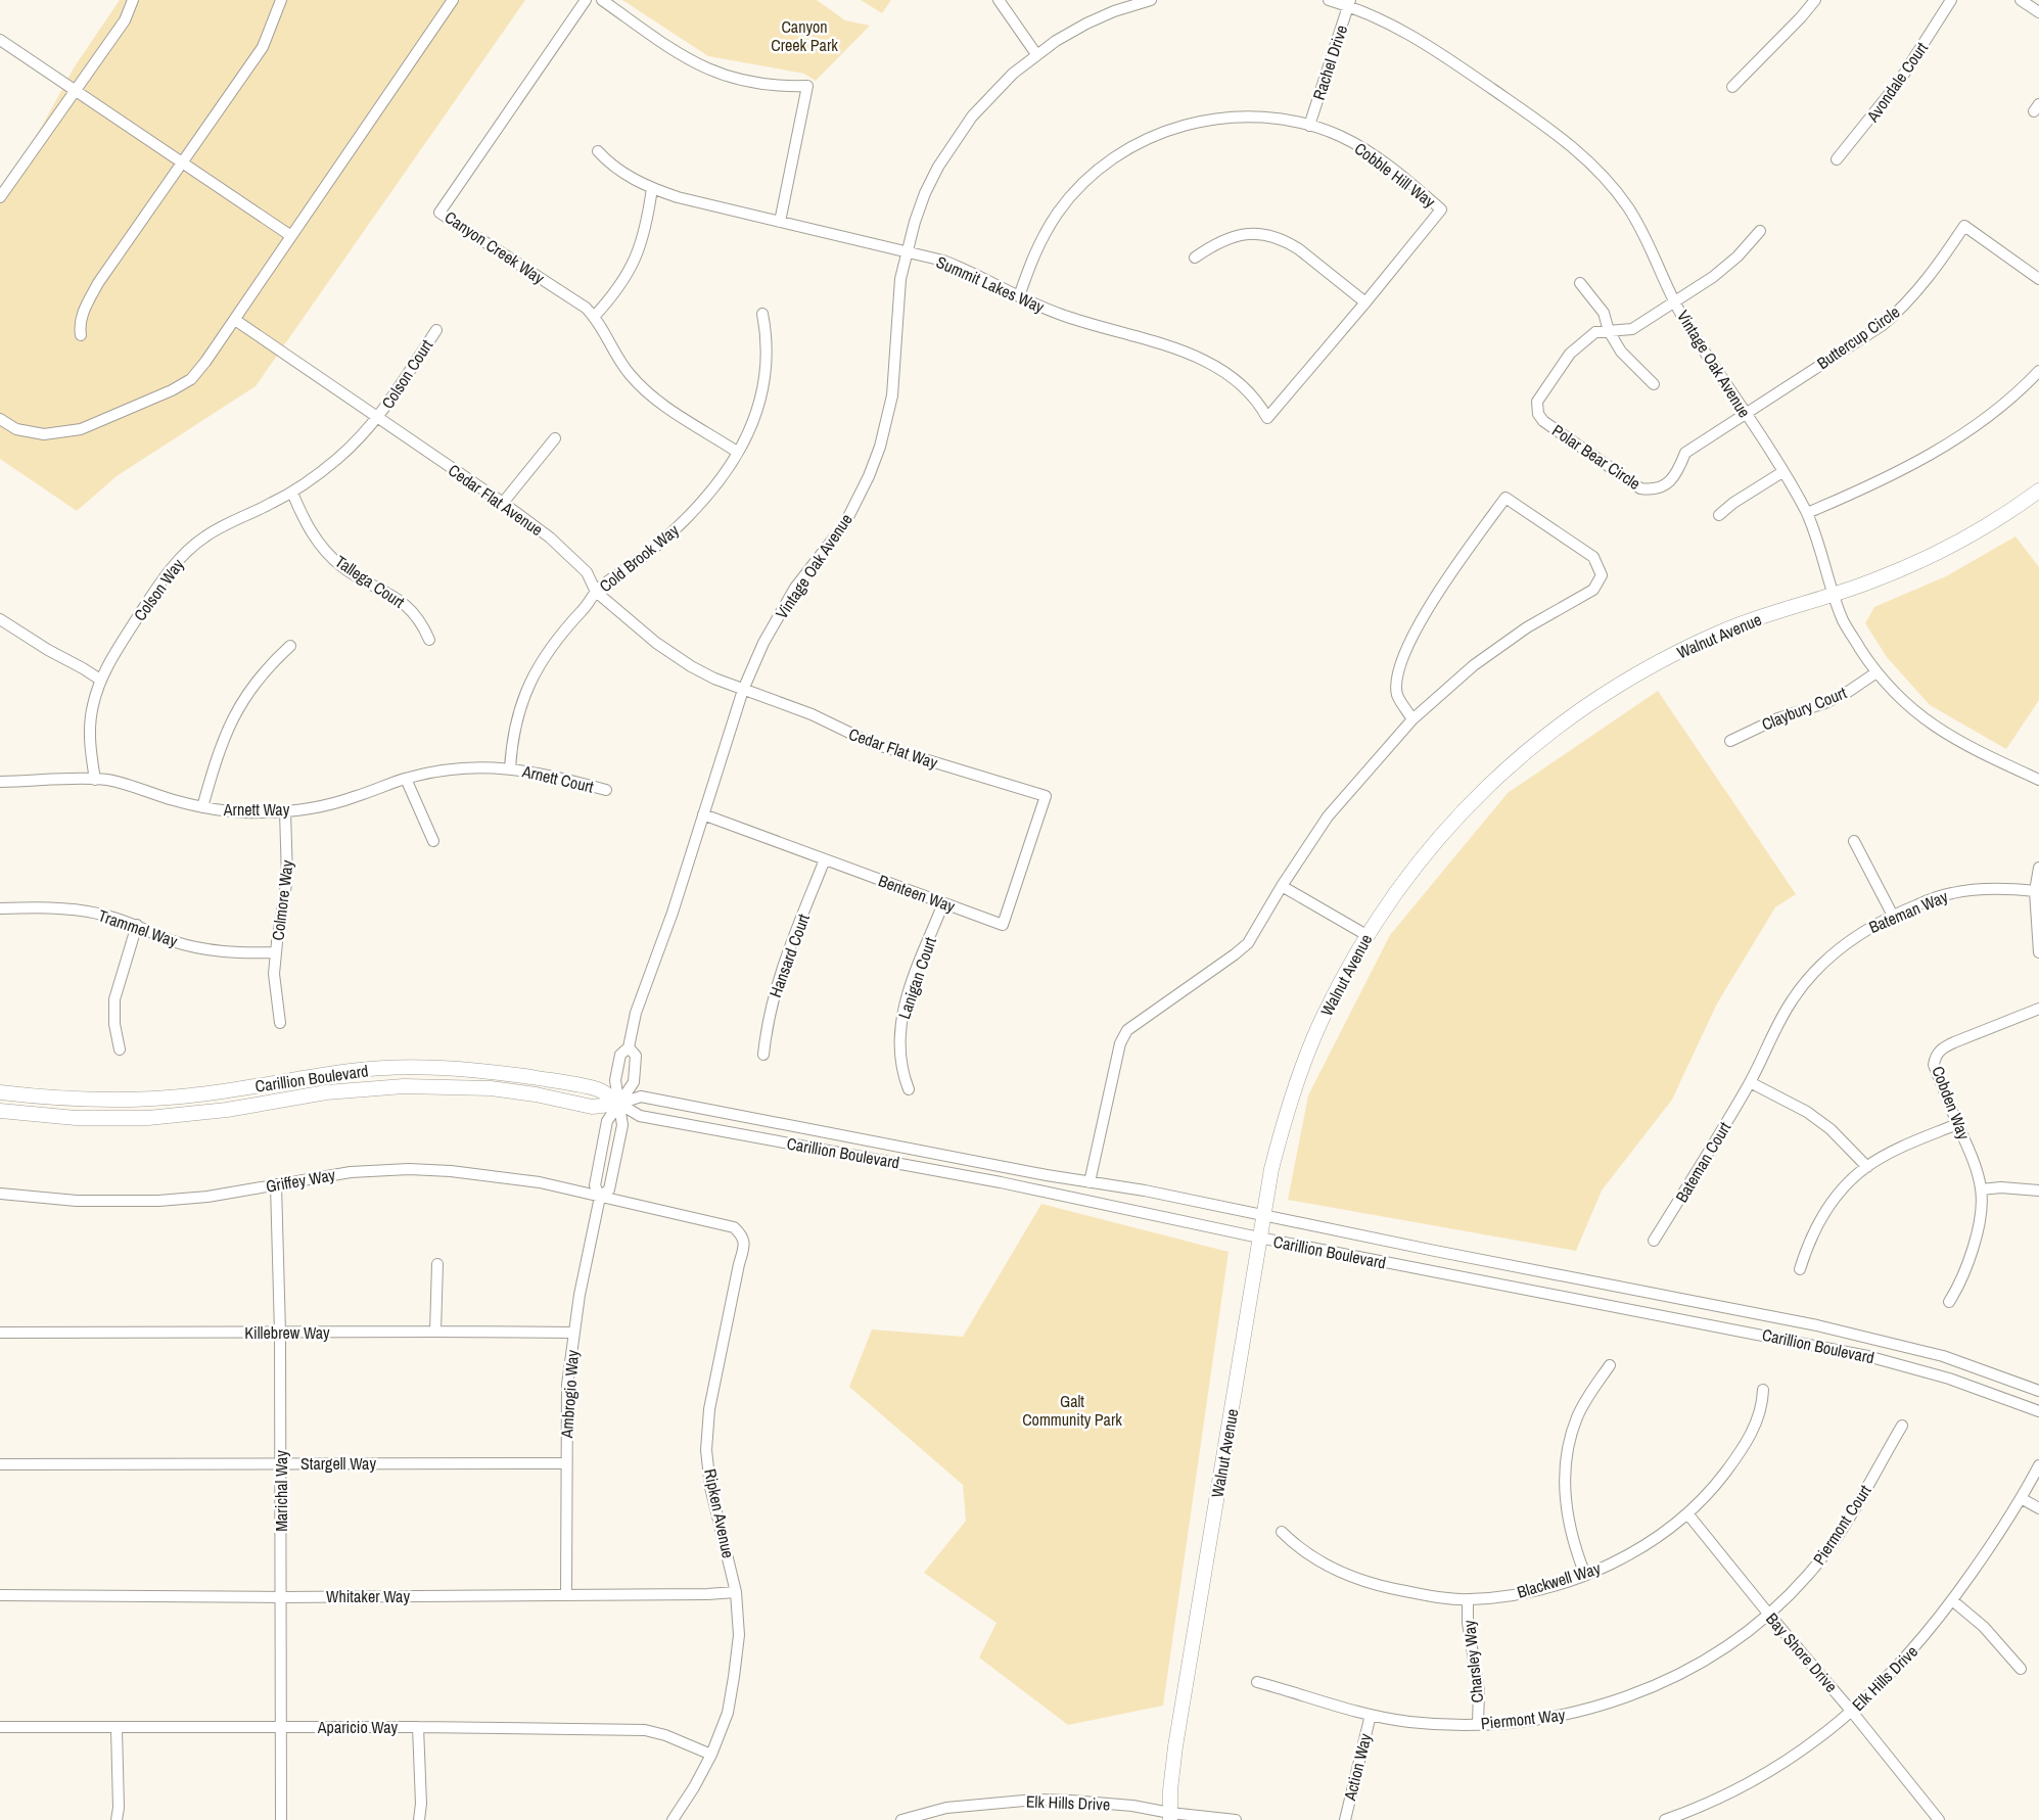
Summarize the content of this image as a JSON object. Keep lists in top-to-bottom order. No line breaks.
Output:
{"streets":{"street":["Rachel Drive","Avondale Court","Cobble Hill Way","Canyon Creek Way","Summit Lakes Way","Buttercup Circle","Vintage Oak Avenue","Colson Court","Polar Bear Circle","Cedar Flat Avenue","Cold Brook Way","Tallega Court","Colson Way","Walnut Avenue","Claybury Court","Cedar Flat Way","Arnett Court","Arnett Way","Benteen Way","Colmore Way","Bateman Way","Trammel Way","Hansard Court","Lanigan Court","Carillion Boulevard","Cobden Way","Bateman Court","Griffey Way","Killebrew Way","Ambrogio Way","Stargell Way","Marichal Way","Ripken Avenue","Piermont Court","Blackwell Way","Whitaker Way","Bay Shore Drive","Charsley Way","Elk Hills Drive","Piermont Way","Aparicio Way","Action Way"]},"crossings":[["Rachel Drive","Cobble Hill Way"],["Rachel Drive","Vintage Oak Avenue"],["Cobble Hill Way","Summit Lakes Way"],["Canyon Creek Way","Cold Brook Way"],["Summit Lakes Way","Vintage Oak Avenue"],["Buttercup Circle","Vintage Oak Avenue"],["Buttercup Circle","Polar Bear Circle"],["Vintage Oak Avenue","Polar Bear Circle"],["Vintage Oak Avenue","Cedar Flat Avenue"],["Vintage Oak Avenue","Walnut Avenue"],["Vintage Oak Avenue","Claybury Court"],["Vintage Oak Avenue","Cedar Flat Way"],["Vintage Oak Avenue","Benteen Way"],["Vintage Oak Avenue","Carillion Boulevard"],["Vintage Oak Avenue","Ambrogio Way"],["Colson Court","Cedar Flat Avenue"],["Colson Court","Colson Way"],["Cedar Flat Avenue","Cold Brook Way"],["Cedar Flat Avenue","Colson Way"],["Cedar Flat Avenue","Cedar Flat Way"],["Cold Brook Way","Arnett Court"],["Cold Brook Way","Arnett Way"],["Tallega Court","Colson Way"],["Colson Way","Arnett Way"],["Walnut Avenue","Carillion Boulevard"],["Walnut Avenue","Elk Hills Drive"],["Cedar Flat Way","Benteen Way"],["Arnett Court","Arnett Way"],["Arnett Way","Colmore Way"],["Benteen Way","Hansard Court"],["Benteen Way","Lanigan Court"],["Colmore Way","Trammel Way"],["Bateman Way","Bateman Court"],["Carillion Boulevard","Ambrogio Way"],["Griffey Way","Ambrogio Way"],["Griffey Way","Marichal Way"],["Griffey Way","Ripken Avenue"],["Killebrew Way","Ambrogio Way"],["Killebrew Way","Marichal Way"],["Ambrogio Way","Stargell Way"],["Ambrogio Way","Ripken Avenue"],["Ambrogio Way","Whitaker Way"],["Stargell Way","Marichal Way"],["Marichal Way","Whitaker Way"],["Marichal Way","Aparicio Way"],["Ripken Avenue","Whitaker Way"],["Ripken Avenue","Aparicio Way"],["Piermont Court","Bay Shore Drive"],["Piermont Court","Piermont Way"],["Blackwell Way","Bay Shore Drive"],["Blackwell Way","Charsley Way"],["Bay Shore Drive","Elk Hills Drive"],["Bay Shore Drive","Piermont Way"],["Charsley Way","Piermont Way"],["Piermont Way","Action Way"]],"parks":["Canyon Creek Park","Galt Community Park"]}
